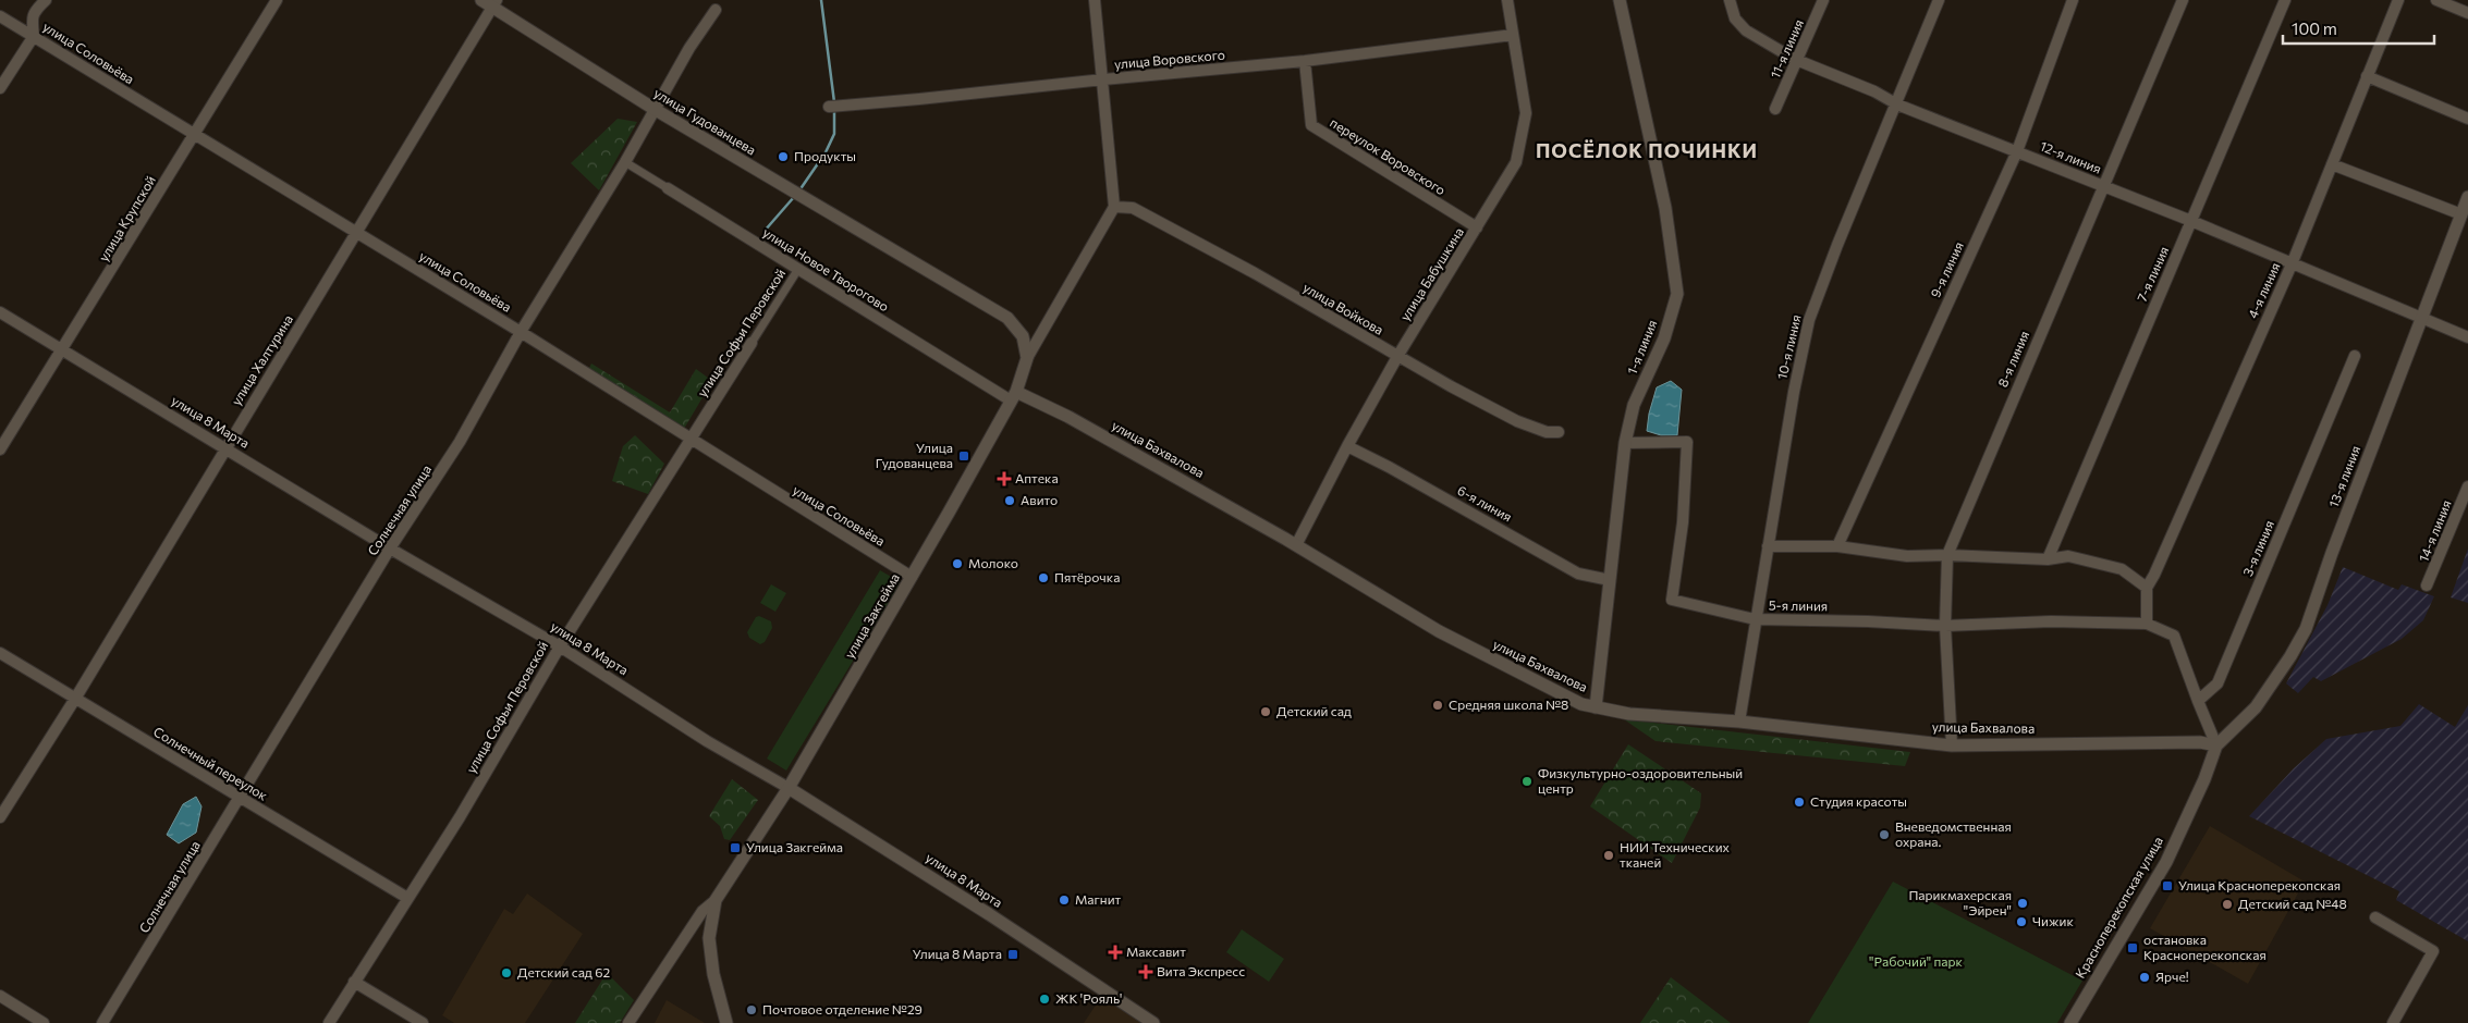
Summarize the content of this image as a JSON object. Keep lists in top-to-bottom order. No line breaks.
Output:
{"streets":{"street":["11-я линия","улица Соловьёва","улица Воровского","улица Гудованцева","переулок Воровского","12-я линия","улица Крупской","улица Новое Творогово","9-я линия","улица Бабушкина","7-я линия","4-я линия","улица Войкова","улица Софьи Перовской","1-я линия","10-я линия","8-я линия","улица Халтурина","улица 8 Марта","улица Бахвалова","13-я линия","6-я линия","Солнечная улица","14-я линия","3-я линия","5-я линия","улица Закгейма","Солнечный переулок","Красноперекопская улица"]},"crossings":[["11-я линия","12-я линия"],["улица Соловьёва","улица Крупской"],["улица Соловьёва","улица Софьи Перовской"],["улица Соловьёва","улица Халтурина"],["улица Соловьёва","Солнечная улица"],["улица Соловьёва","улица Закгейма"],["улица Воровского","переулок Воровского"],["улица Воровского","улица Бабушкина"],["улица Гудованцева","улица Халтурина"],["улица Гудованцева","Солнечная улица"],["улица Гудованцева","улица Закгейма"],["переулок Воровского","улица Бабушкина"],["12-я линия","9-я линия"],["12-я линия","7-я линия"],["12-я линия","4-я линия"],["12-я линия","10-я линия"],["12-я линия","8-я линия"],["12-я линия","13-я линия"],["улица Крупской","улица 8 Марта"],["улица Новое Творогово","улица Софьи Перовской"],["улица Новое Творогово","улица Бахвалова"],["улица Новое Творогово","Солнечная улица"],["улица Новое Творогово","улица Закгейма"],["улица Бабушкина","улица Войкова"],["улица Бабушкина","улица Бахвалова"],["улица Бабушкина","6-я линия"],["улица Софьи Перовской","улица 8 Марта"],["улица Софьи Перовской","Солнечный переулок"],["1-я линия","улица Бахвалова"],["1-я линия","6-я линия"],["1-я линия","5-я линия"],["10-я линия","улица Бахвалова"],["10-я линия","5-я линия"],["8-я линия","улица Бахвалова"],["8-я линия","5-я линия"],["улица Халтурина","улица 8 Марта"],["улица Халтурина","Солнечный переулок"],["улица 8 Марта","Солнечная улица"],["улица 8 Марта","улица Закгейма"],["улица Бахвалова","13-я линия"],["улица Бахвалова","улица Закгейма"],["улица Бахвалова","Красноперекопская улица"],["13-я линия","Красноперекопская улица"],["Солнечная улица","Солнечный переулок"]],"districts":["ПОСЁЛОК ПОЧИНКИ"],"parks":["\"Рабочий\" парк"],"places":{"other":["Продукты","Авито","Молоко","Пятёрочка","Средняя школа №8","Детский сад","Физкультурно-оздоровительный центр","Студия красоты","Вневедомственная охрана.","НИИ Технических тканей","Магнит","Парикмахерская \"Эйрен\"","Детский сад №48","Чижик","Детский сад 62","Ярче!","ЖК 'Рояль'","Почтовое отделение №29"],"transit":["Улица Гудованцева","Улица Закгейма","Улица Красноперекопская","остановка Красноперекопская","Улица 8 Марта"],"health":["Аптека","Максавит","Вита Экспресс"]},"scale_bar":"100 m"}
